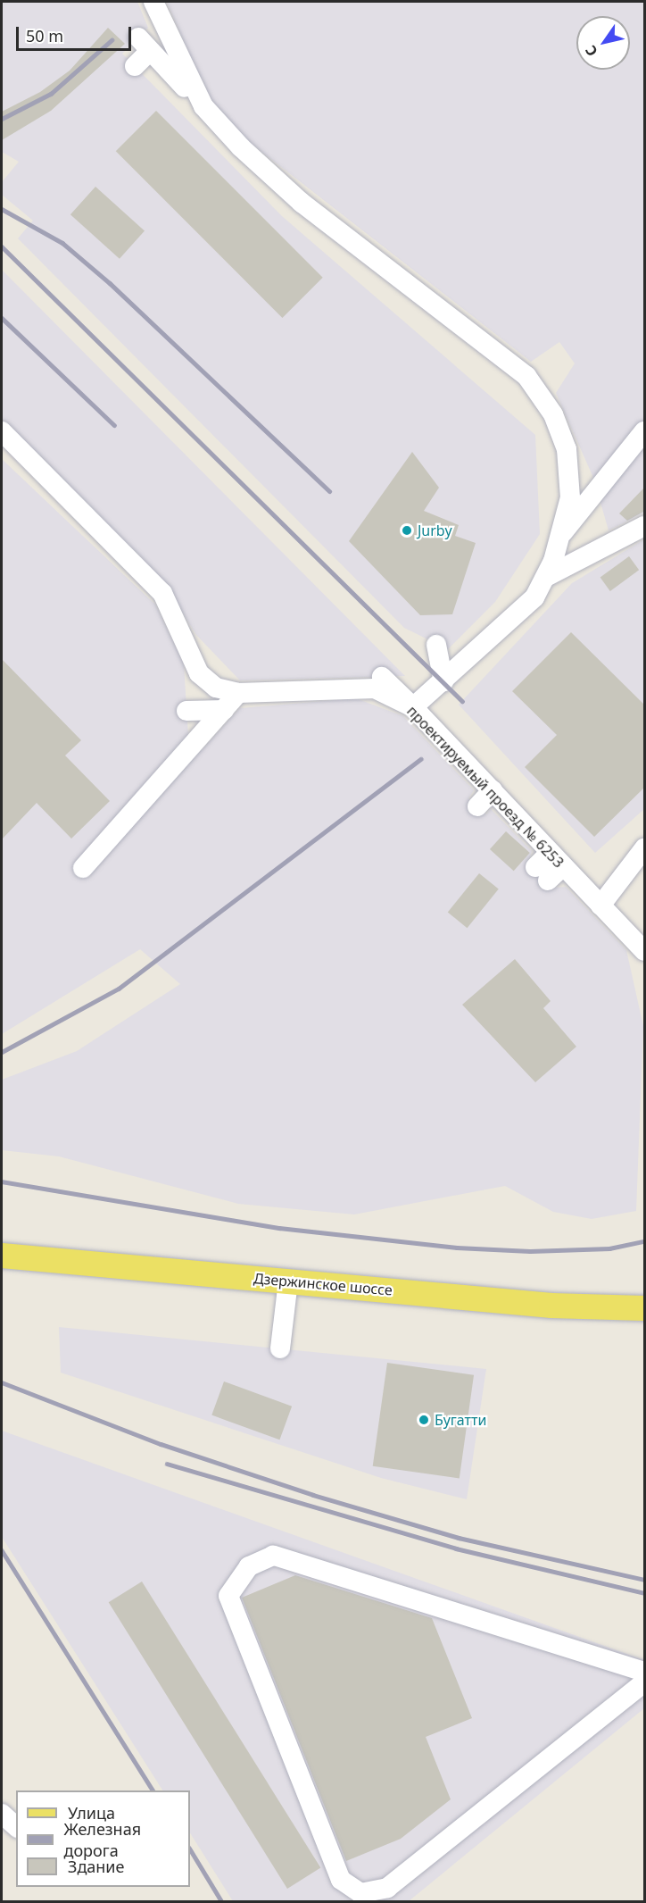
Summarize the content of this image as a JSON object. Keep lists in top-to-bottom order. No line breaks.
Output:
{"streets":{"main road":["Дзержинское шоссе"],"street":["проектируемый проезд № 6253"]},"places":["Jurby","Бугатти"],"legend":["Улица","Железная дорога","Здание"],"scale_bar":"50 m","north":"bottom left"}
